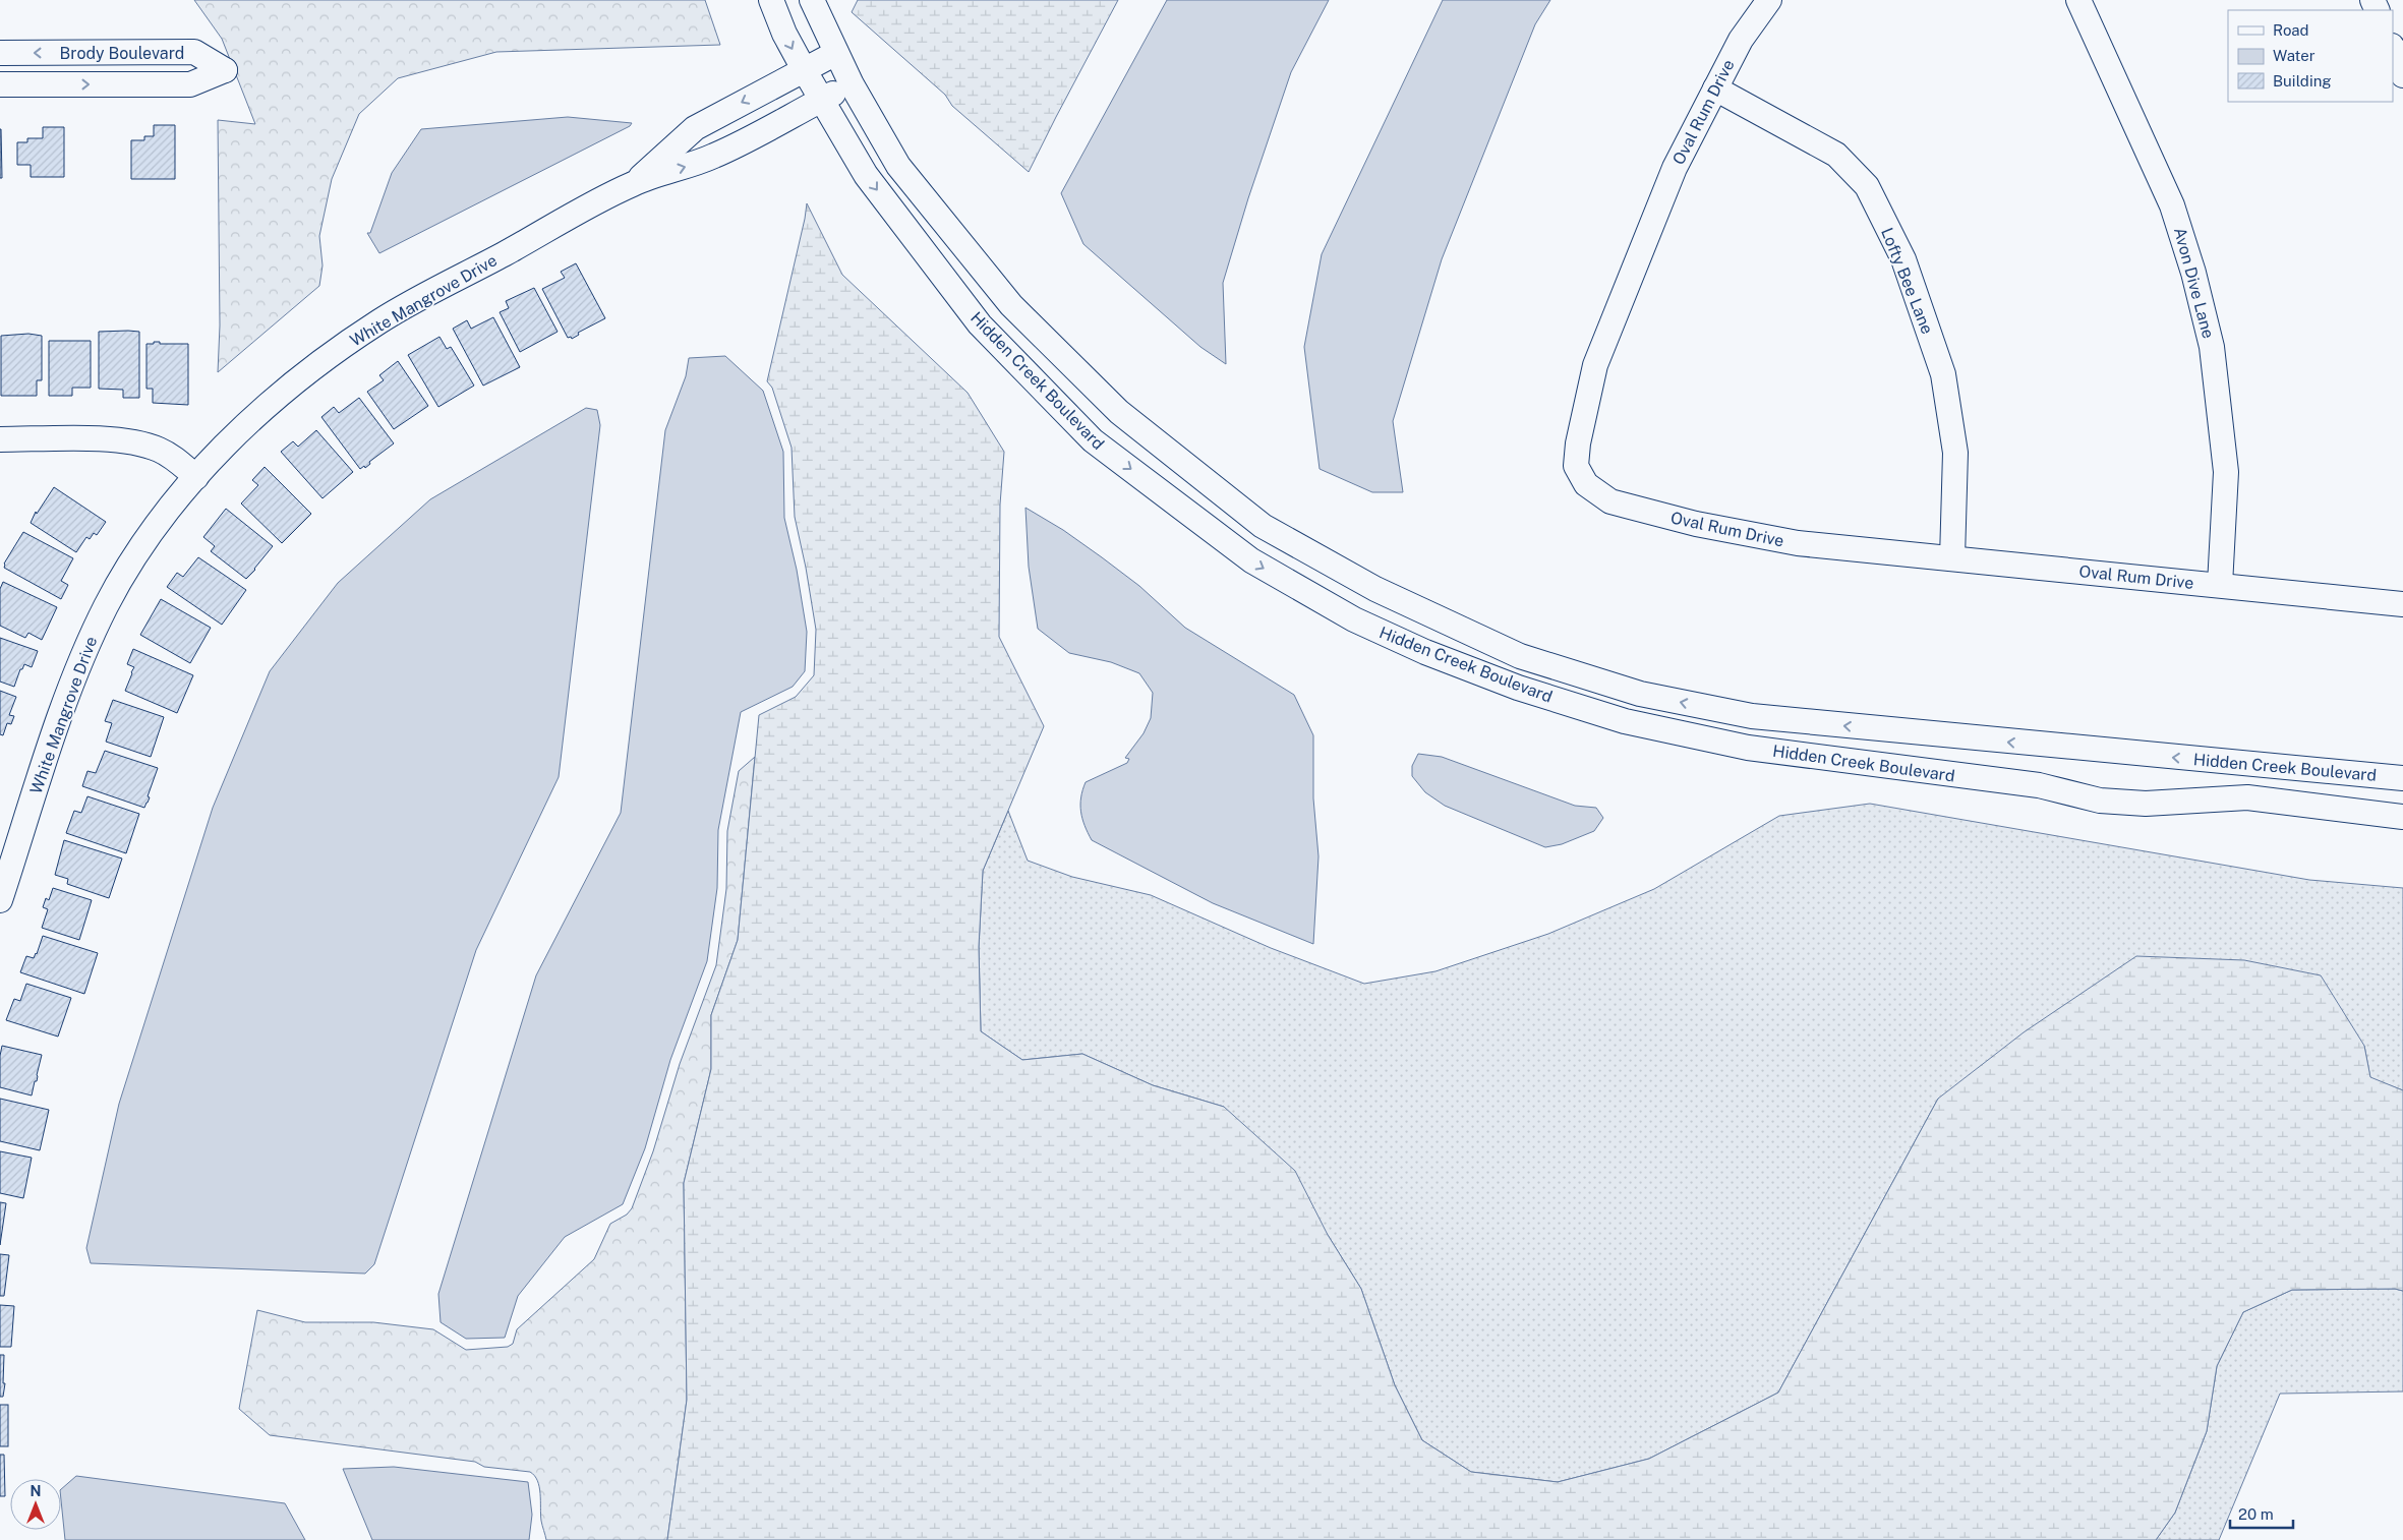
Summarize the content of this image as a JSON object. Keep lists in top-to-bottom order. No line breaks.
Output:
{"streets":{"street":["Brody Boulevard","Oval Rum Drive","Lofty Bee Lane","Avon Dive Lane","White Mangrove Drive","Hidden Creek Boulevard"]},"crossings":[["Oval Rum Drive","Lofty Bee Lane"],["Oval Rum Drive","Avon Dive Lane"],["White Mangrove Drive","Hidden Creek Boulevard"]],"legend":["Road","Water","Building"],"scale_bar":"20 m","north":"top"}
